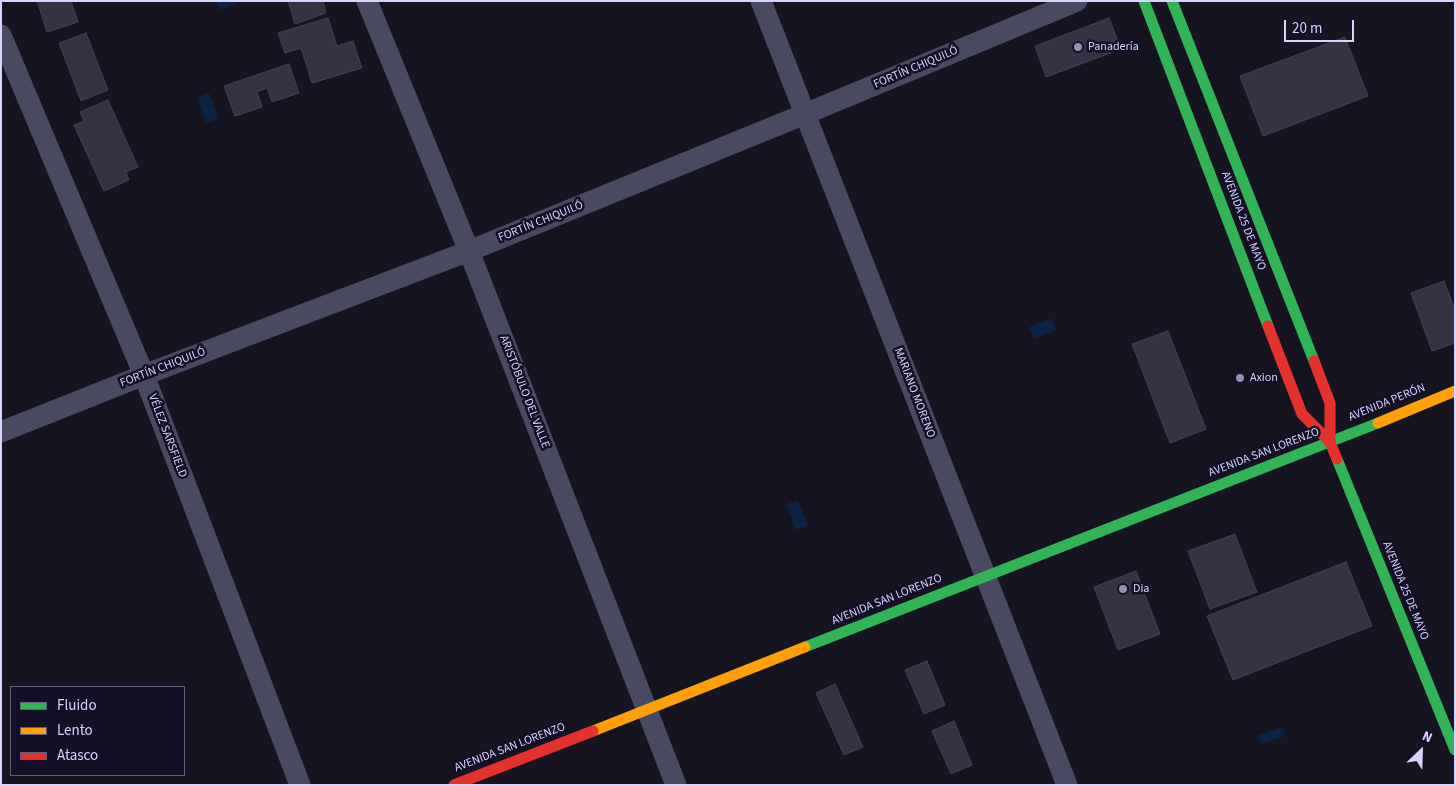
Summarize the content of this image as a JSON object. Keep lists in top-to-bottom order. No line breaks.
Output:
{"streets":{"main road":["AVENIDA 25 DE MAYO","AVENIDA PERÓN","AVENIDA SAN LORENZO"],"street":["FORTÍN CHIQUILÓ","ARISTÓBULO DEL VALLE","MARIANO MORENO","VÉLEZ SARSFIELD"]},"crossings":[["FORTÍN CHIQUILÓ","ARISTÓBULO DEL VALLE"],["FORTÍN CHIQUILÓ","MARIANO MORENO"],["FORTÍN CHIQUILÓ","VÉLEZ SARSFIELD"],["AVENIDA 25 DE MAYO","AVENIDA PERÓN"],["AVENIDA 25 DE MAYO","AVENIDA SAN LORENZO"],["ARISTÓBULO DEL VALLE","AVENIDA SAN LORENZO"],["MARIANO MORENO","AVENIDA SAN LORENZO"],["AVENIDA PERÓN","AVENIDA SAN LORENZO"]],"places":["Panadería","Axion","Dia"],"legend":["Fluido","Lento","Atasco"],"scale_bar":"20 m","north":"top right"}
